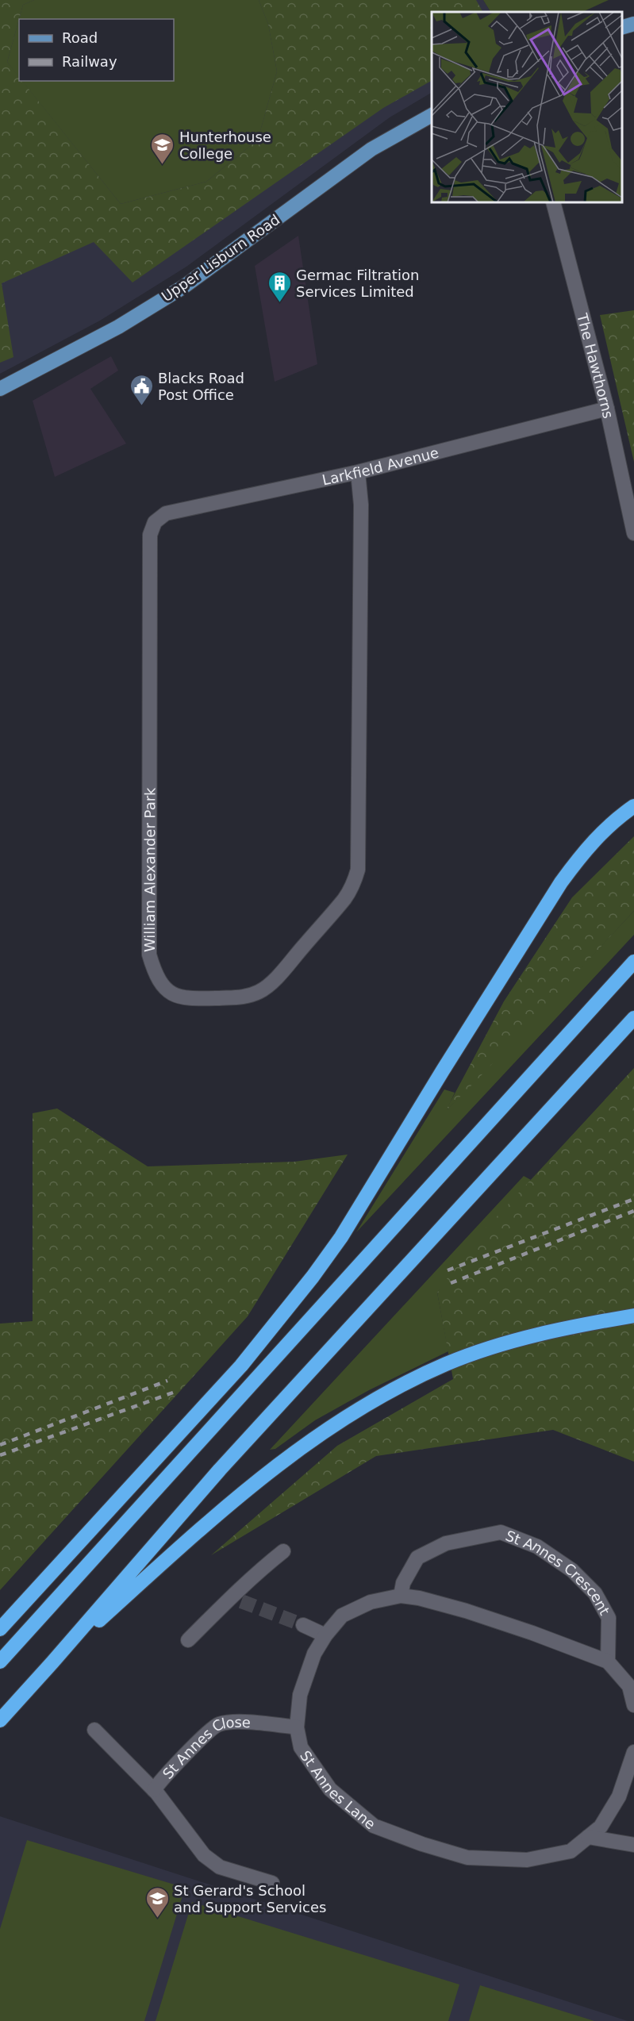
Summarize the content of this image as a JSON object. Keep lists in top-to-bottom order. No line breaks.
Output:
{"streets":{"main road":["Upper Lisburn Road"],"street":["The Hawthorns","Larkfield Avenue","William Alexander Park","St Annes Crescent","St Annes Close","St Annes Lane"]},"crossings":[["The Hawthorns","Larkfield Avenue"],["Larkfield Avenue","William Alexander Park"],["St Annes Crescent","St Annes Lane"],["St Annes Close","St Annes Lane"]],"places":{"school or university":["Hunterhouse College","St Gerard's School and Support Services"],"building":["Germac Filtration Services Limited"],"public building":["Blacks Road Post Office"]},"legend":["Road","Railway"]}
